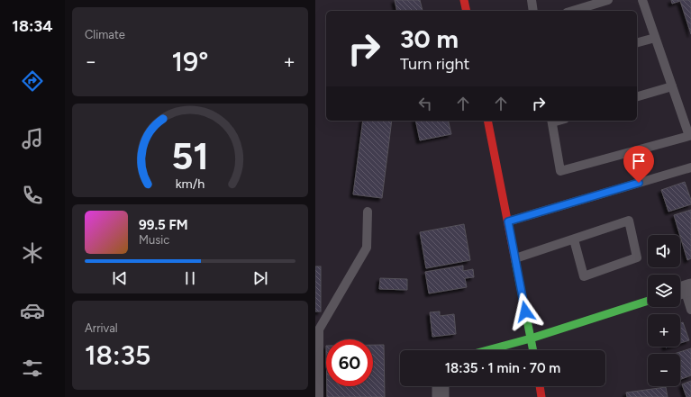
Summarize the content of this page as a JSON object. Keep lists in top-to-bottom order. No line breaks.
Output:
{"page":{"tabs":"18:34","tile":["Climate",["Arrival","18:35"]],"turn":["30 m","Turn right"],"heat":["−","19°","+"],"song":["99.5 FM","Music"],"map_buttons":["+","−"],"limit":"60","trip":"18:35 · 1 min · 70 m","gauge":["51","km/h"]}}
